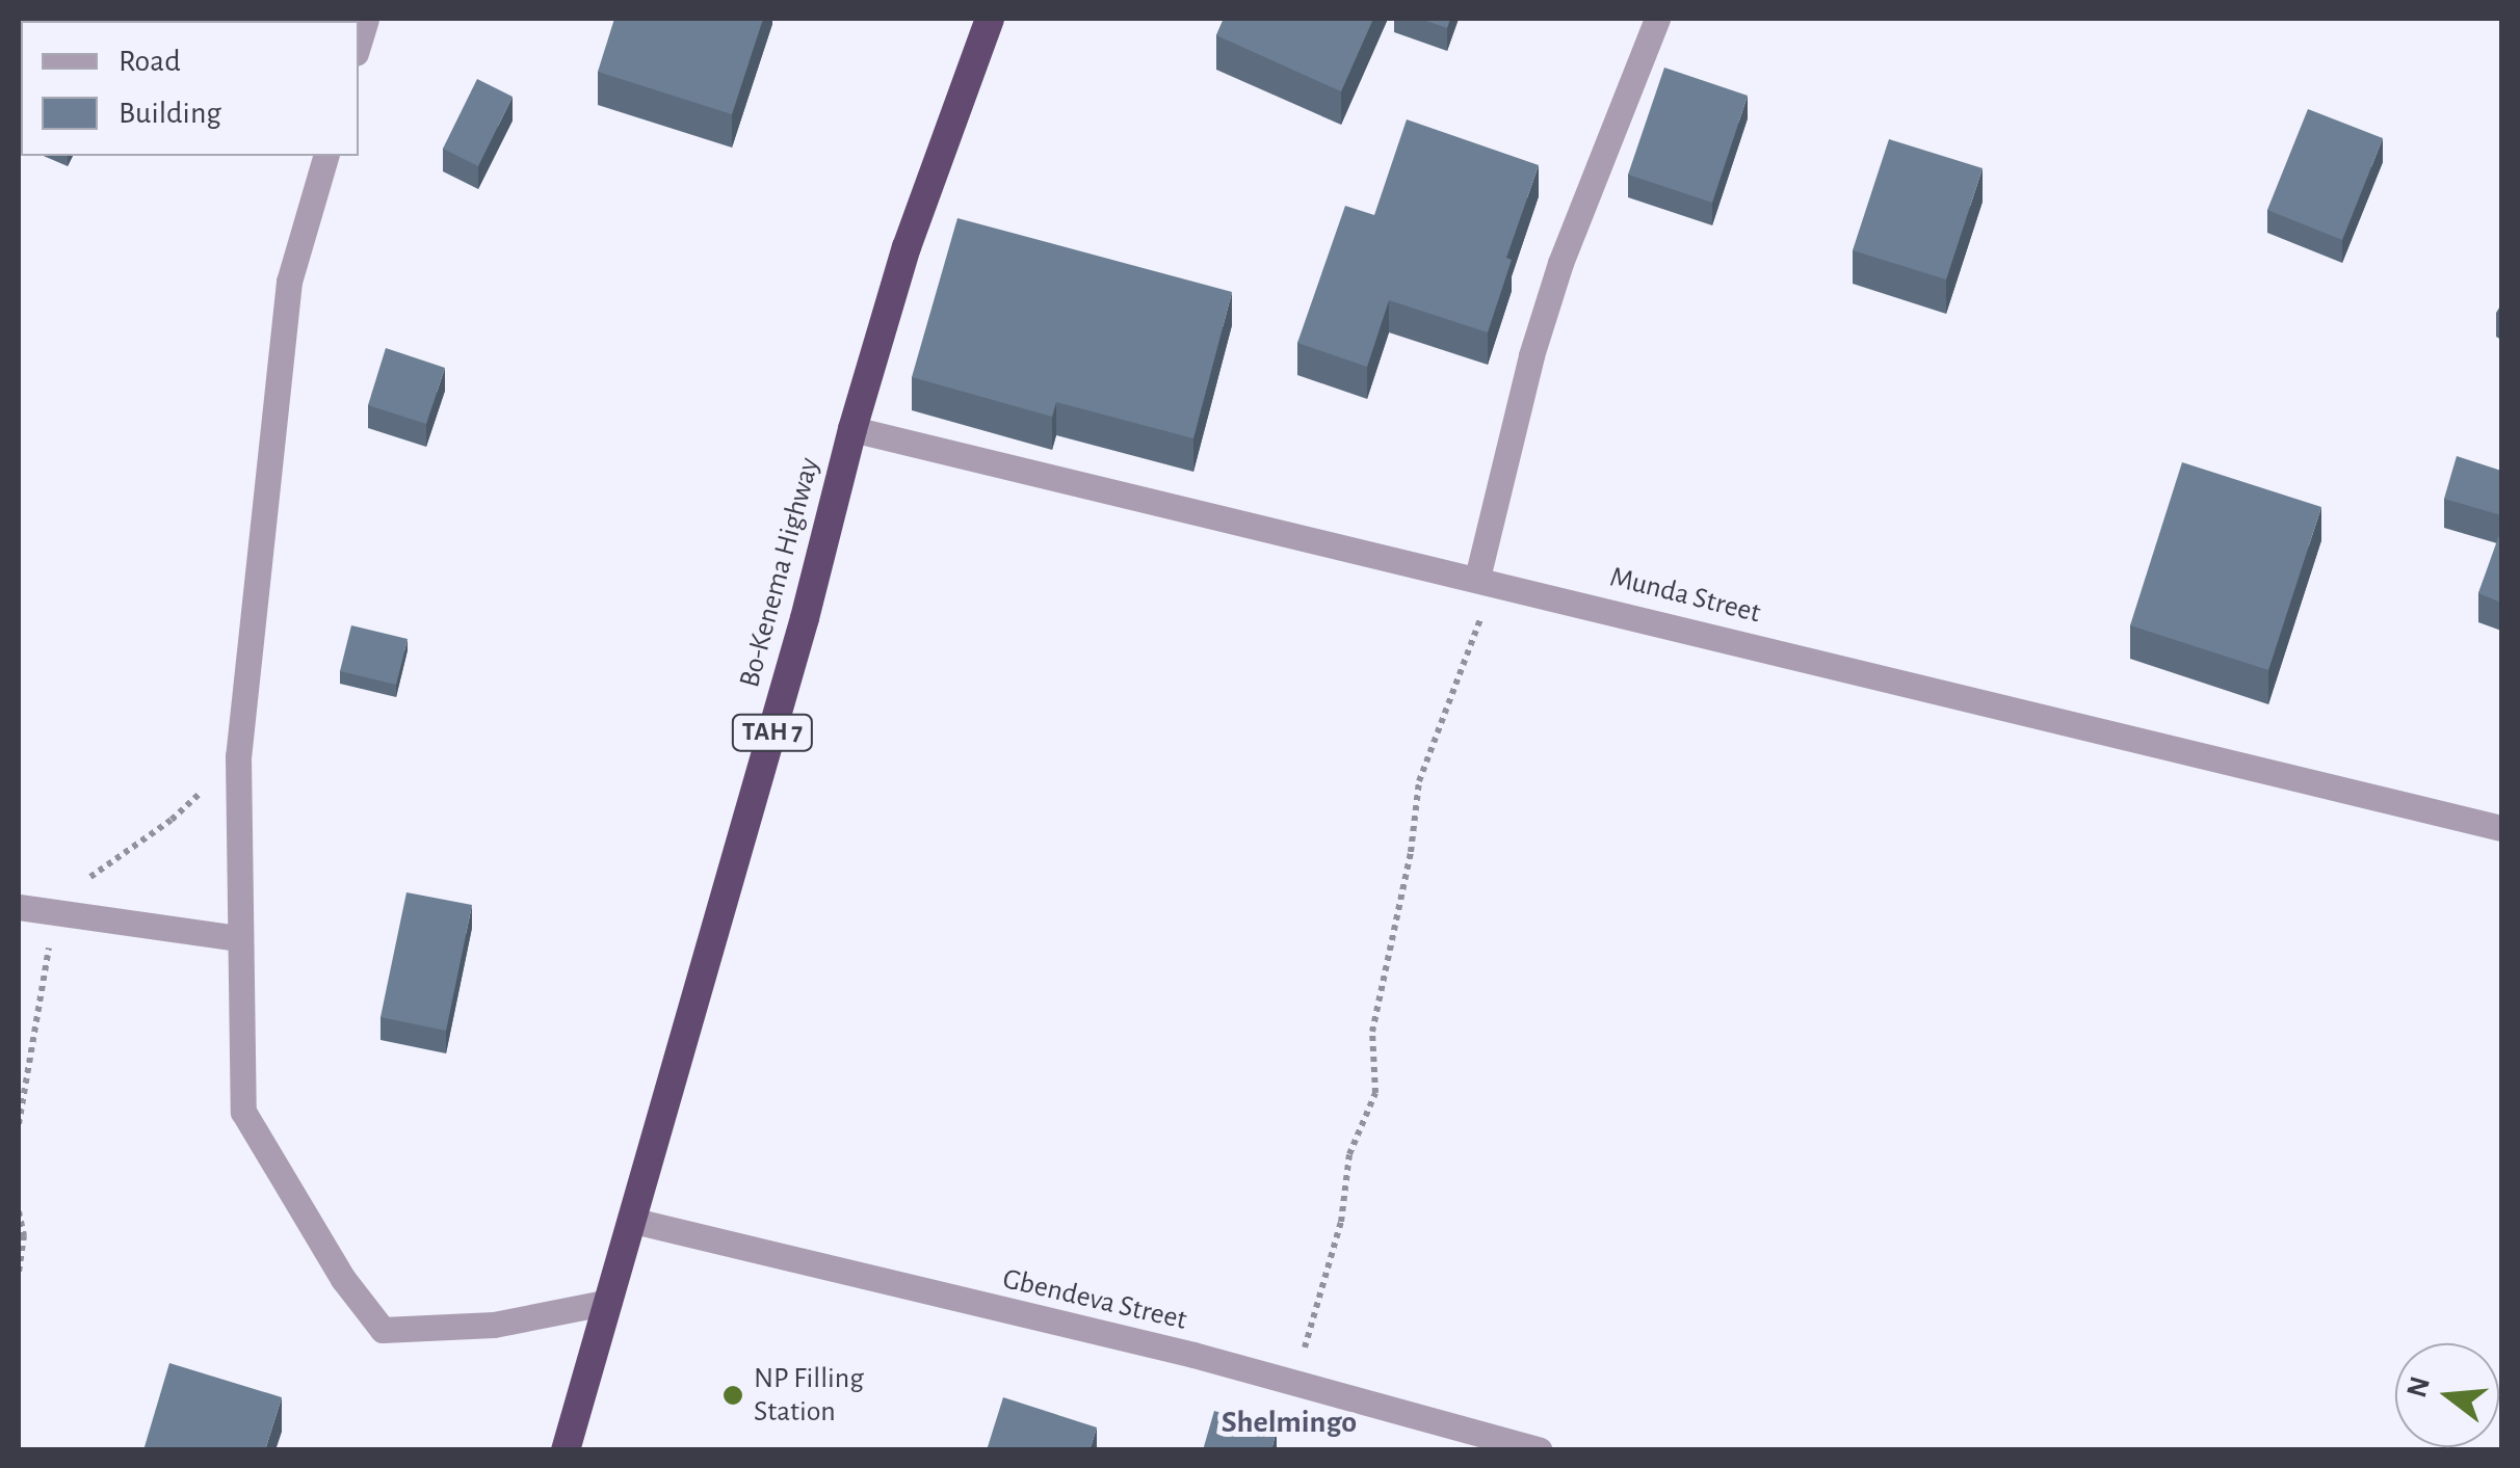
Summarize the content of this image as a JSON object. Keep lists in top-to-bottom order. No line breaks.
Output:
{"streets":{"highway":["Bo-Kenema Highway","TAH 7"],"street":["Munda Street","Gbendeva Street"]},"crossings":[["Bo-Kenema Highway","Munda Street"],["Bo-Kenema Highway","Gbendeva Street"]],"districts":["Shelmingo"],"places":["NP Filling Station"],"legend":["Road","Building"],"north":"left"}
